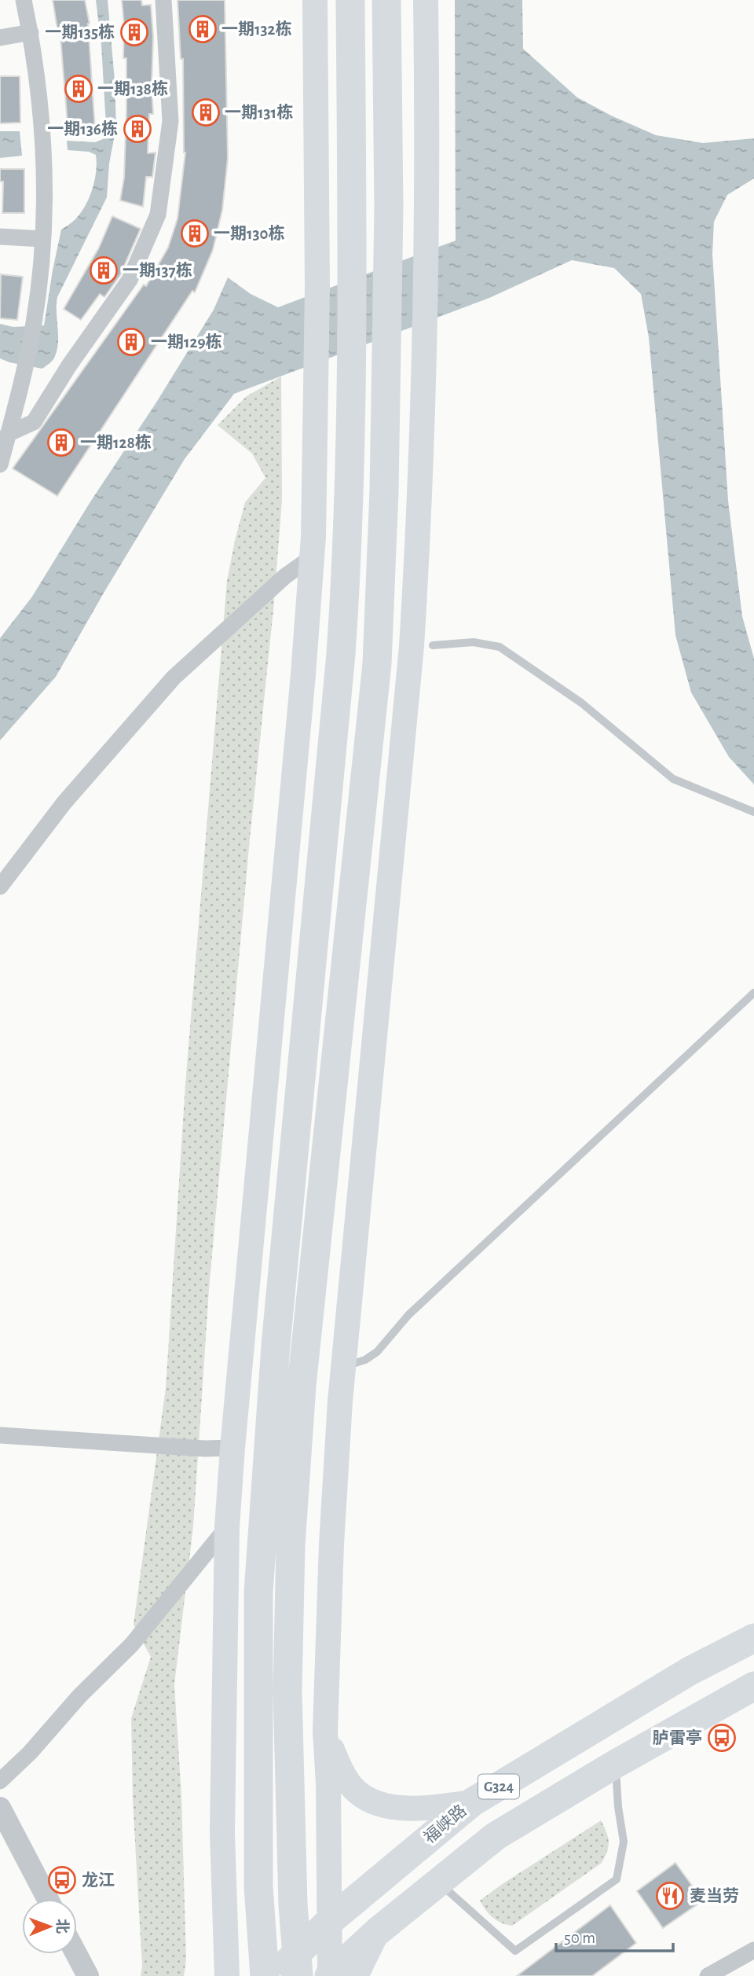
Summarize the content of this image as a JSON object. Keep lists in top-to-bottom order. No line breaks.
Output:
{"streets":{"highway":["G324","福峡路"]},"places":{"building":["一期132栋","一期135栋","一期138栋","一期131栋","一期136栋","一期130栋","一期137栋","一期129栋","一期128栋"],"bus stop":["胪雷亭","龙江"],"restaurant":["麦当劳"]},"scale_bar":"50 m","north":"right"}
